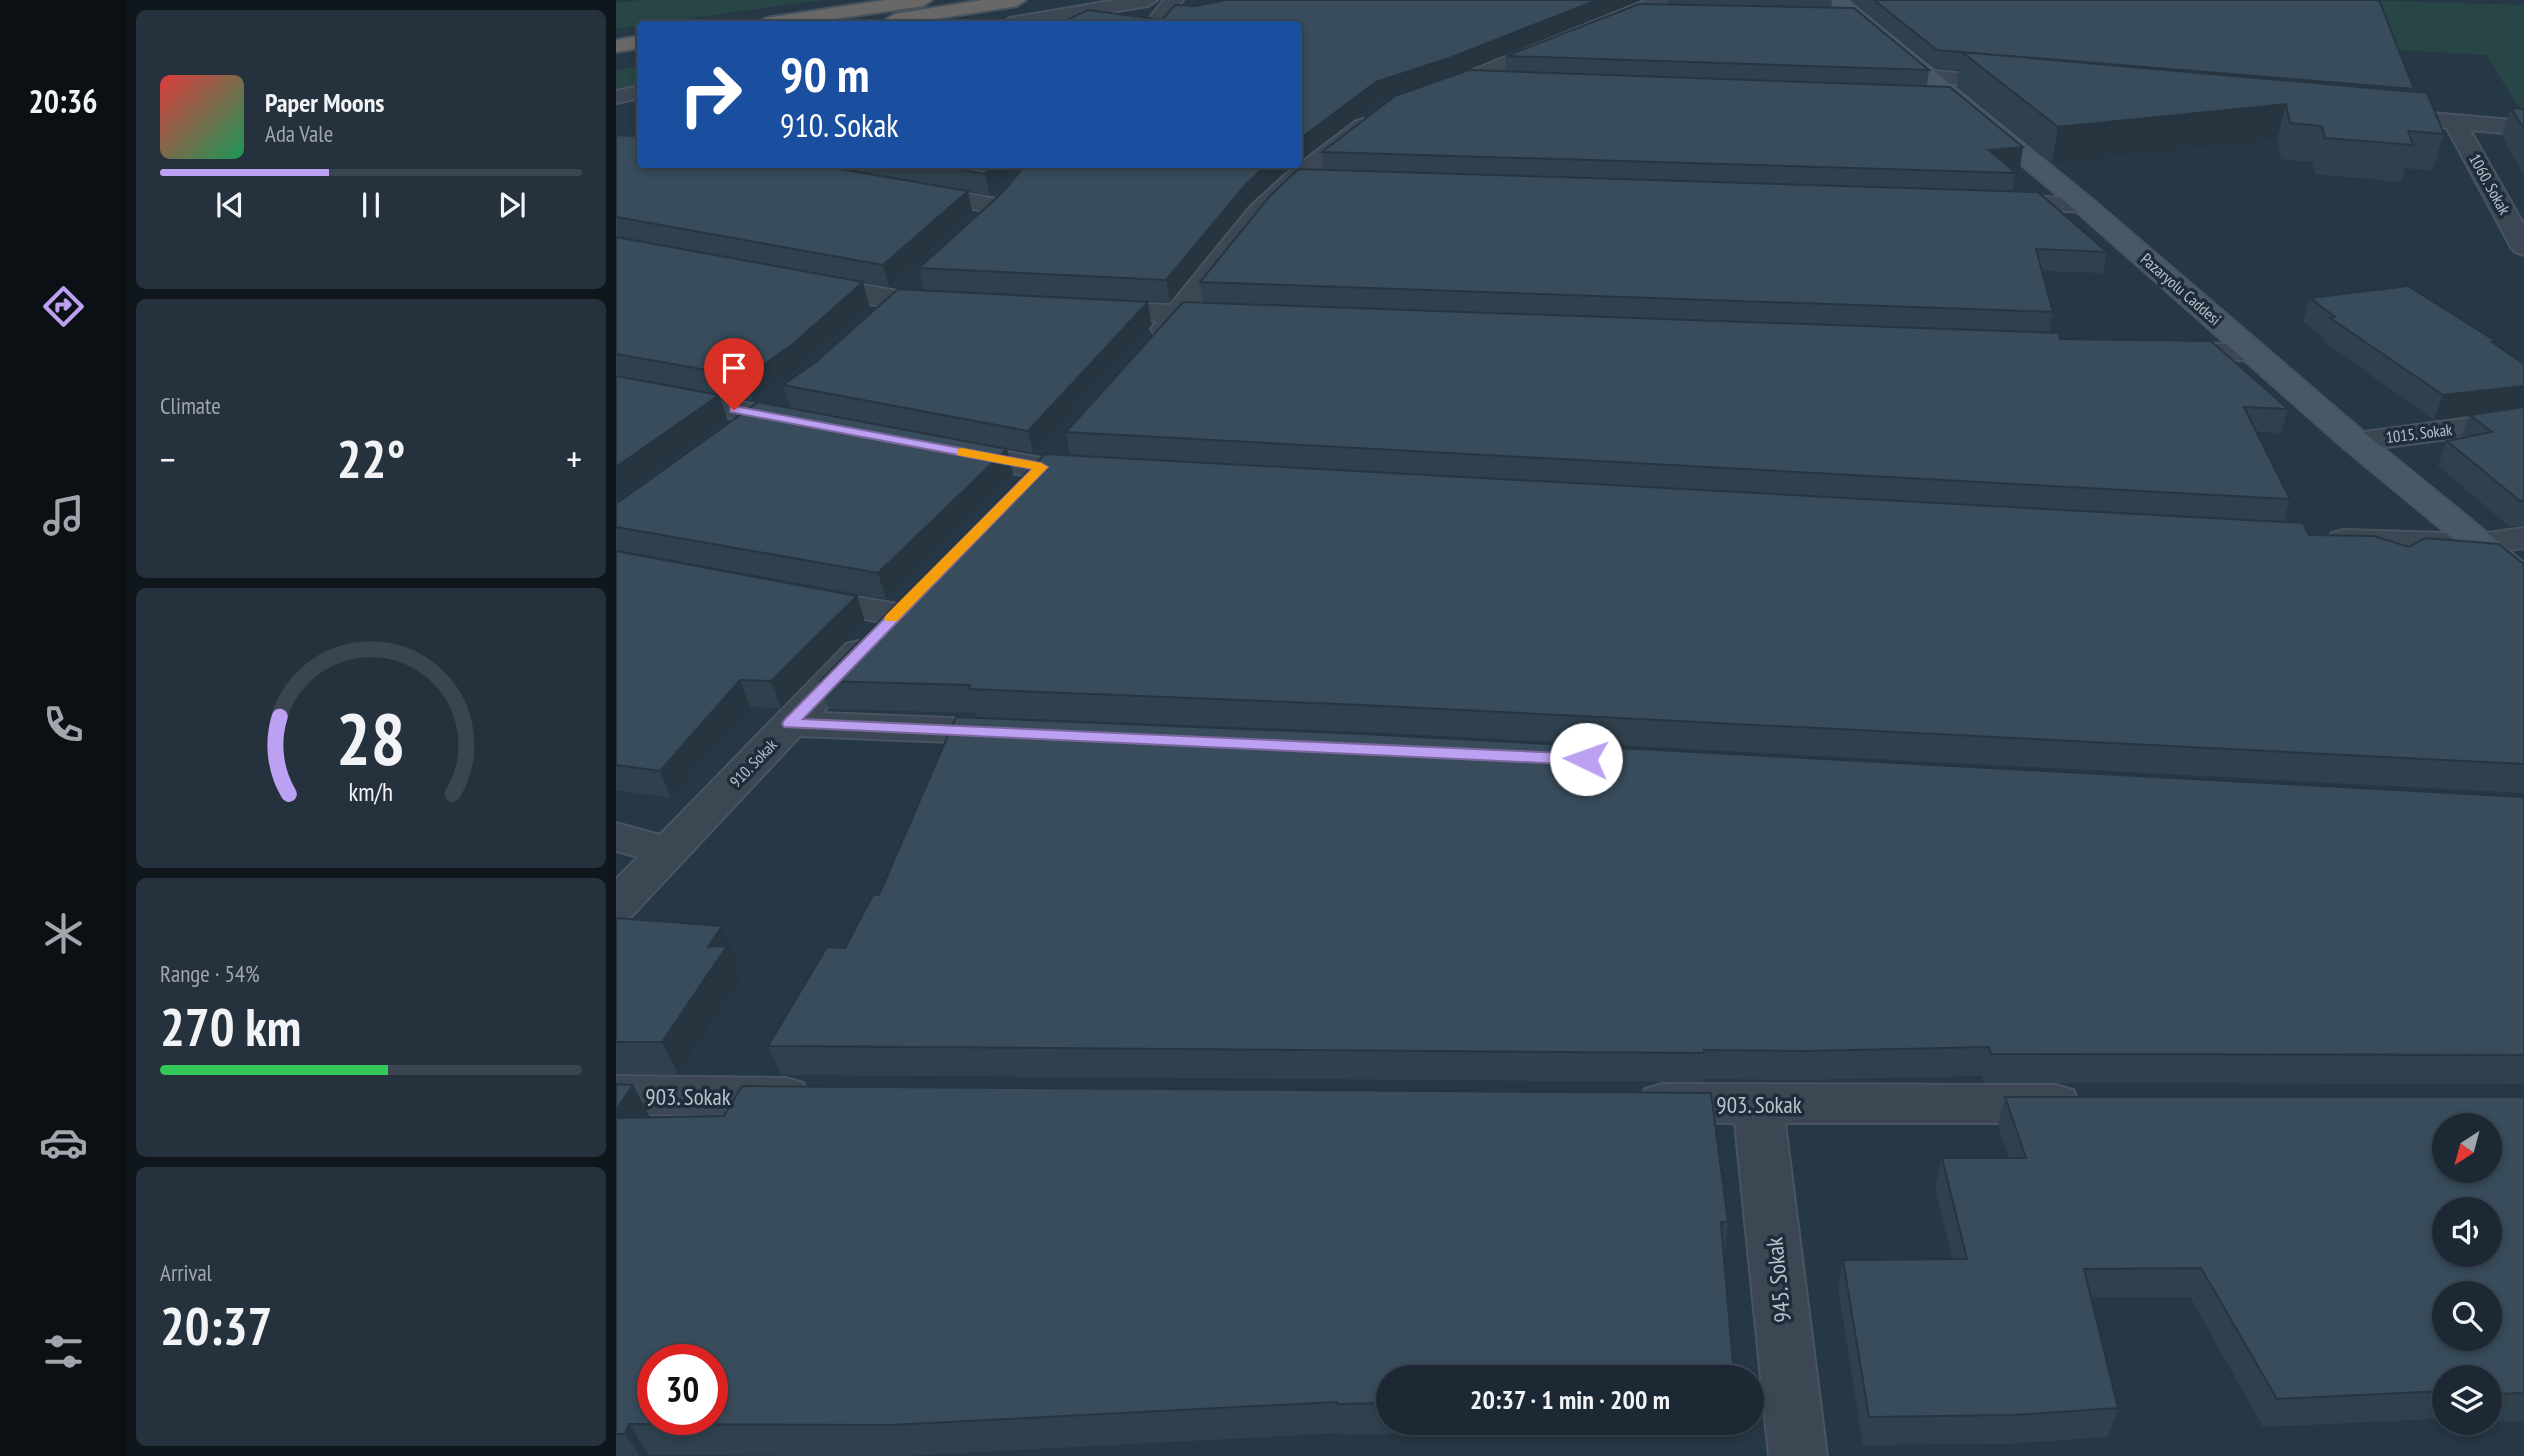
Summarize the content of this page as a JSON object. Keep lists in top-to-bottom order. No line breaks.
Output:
{"streets":{"main road":["Pazaryolu Caddesi"],"street":["1060. Sokak","1015. Sokak","910. Sokak","903. Sokak","945. Sokak"]},"crossings":[["Pazaryolu Caddesi","1015. Sokak"],["903. Sokak","945. Sokak"]],"north":"bottom left","page":{"tabs":"20:36","turn":["90 m","910. Sokak"],"song":["Paper Moons","Ada Vale"],"tile":["Climate",["Range · 54%","270 km"],["Arrival","20:37"]],"heat":["−","22°","+"],"limit":"30","trip":"20:37 · 1 min · 200 m","gauge":["28","km/h"]}}
